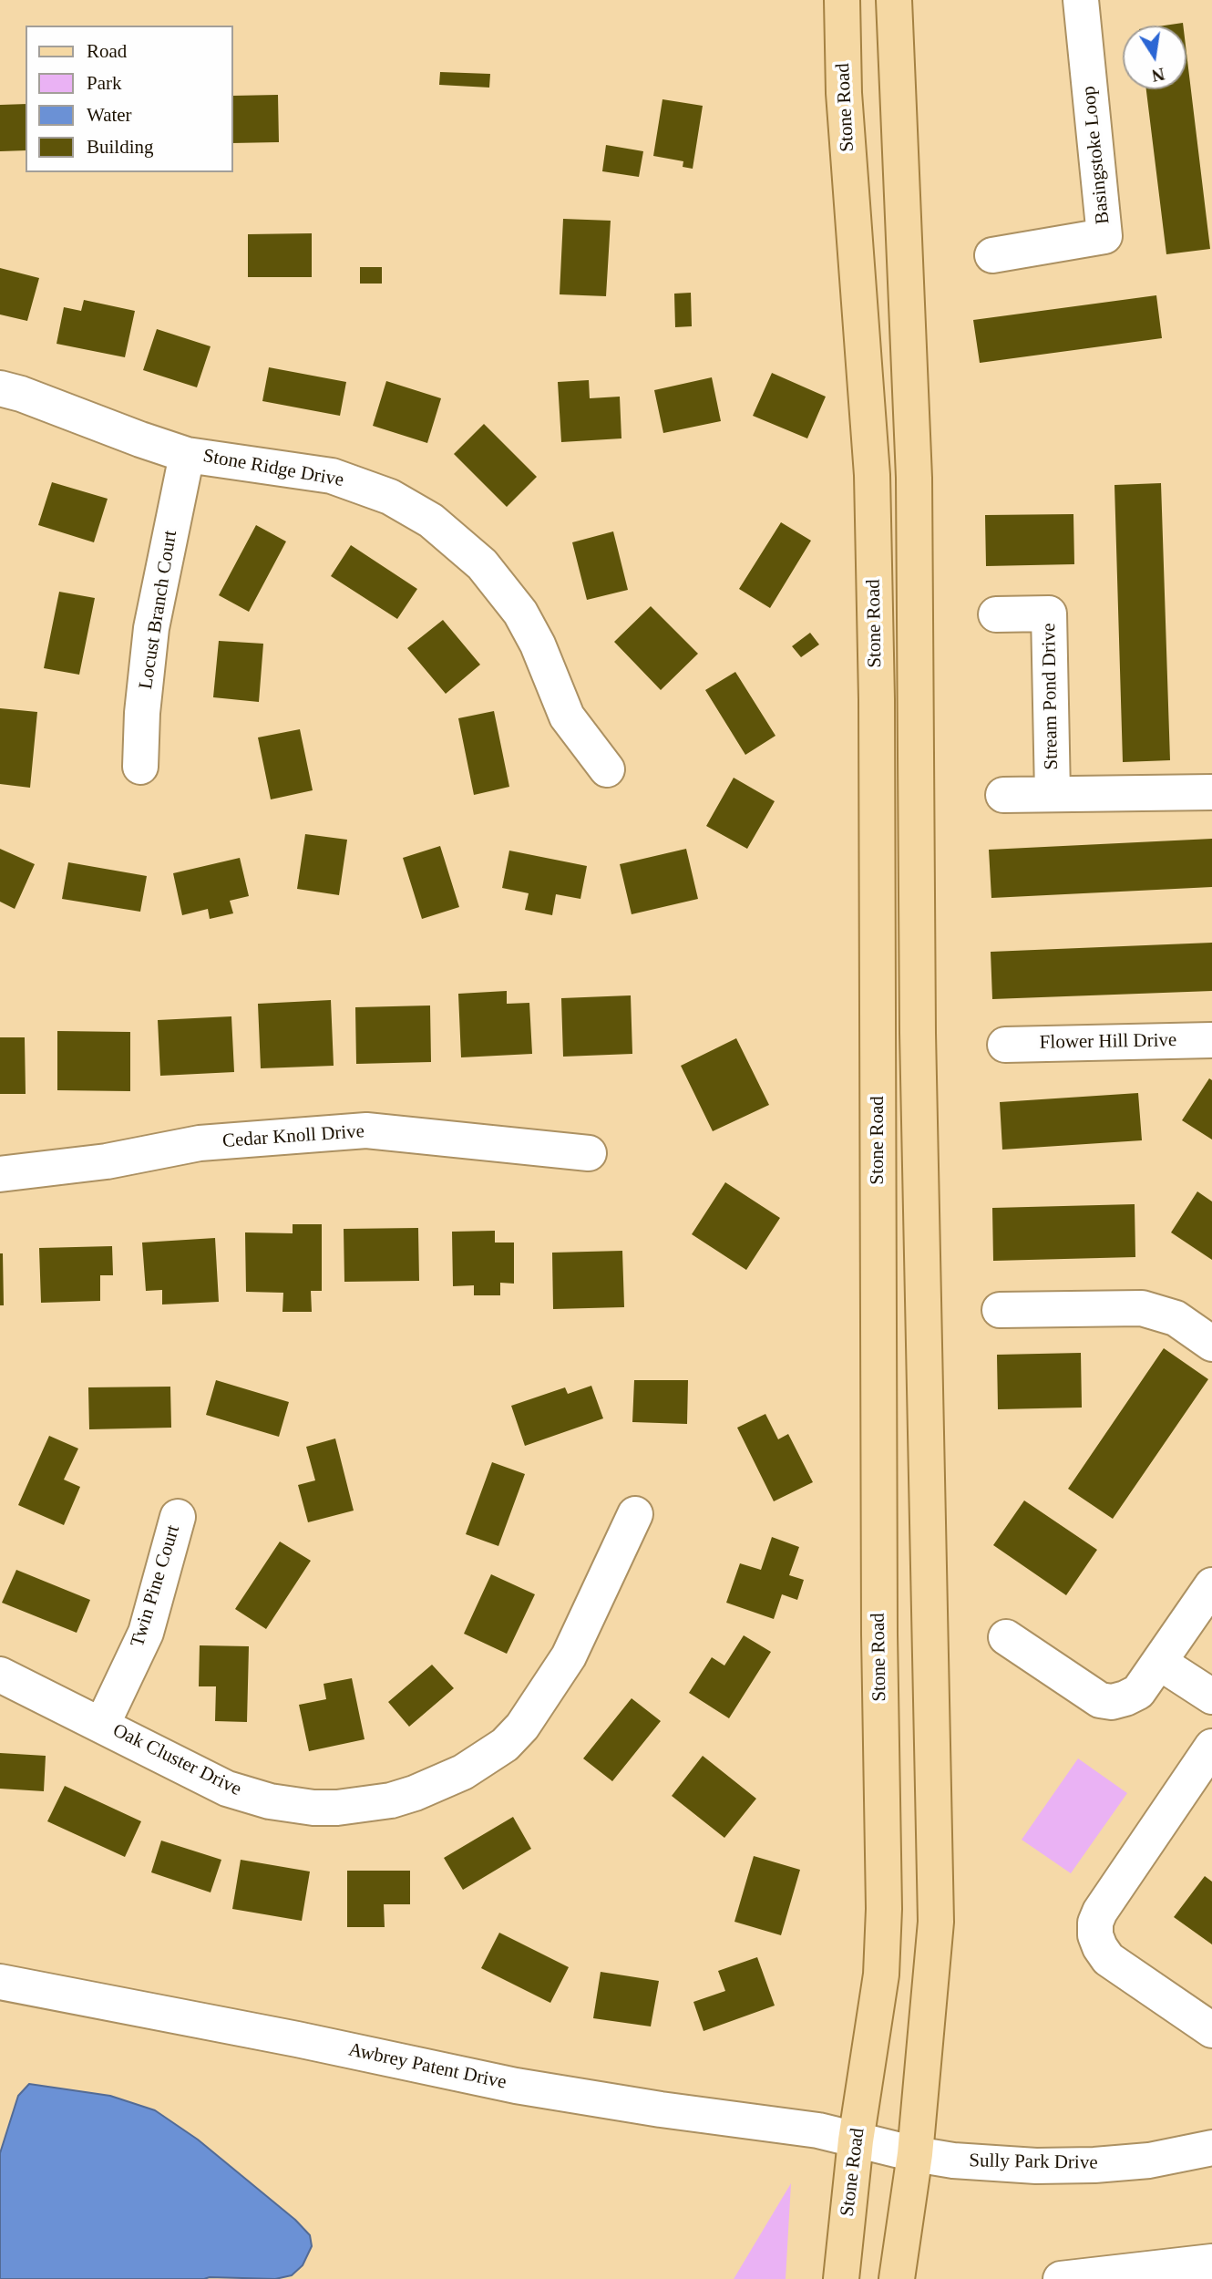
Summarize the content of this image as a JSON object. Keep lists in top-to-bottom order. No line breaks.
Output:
{"streets":{"main road":["Stone Road"],"street":["Basingstoke Loop","Stone Ridge Drive","Locust Branch Court","Stream Pond Drive","Flower Hill Drive","Cedar Knoll Drive","Twin Pine Court","Oak Cluster Drive","Awbrey Patent Drive","Sully Park Drive"]},"crossings":[["Stone Road","Awbrey Patent Drive"],["Stone Road","Sully Park Drive"],["Stone Ridge Drive","Locust Branch Court"],["Twin Pine Court","Oak Cluster Drive"],["Awbrey Patent Drive","Sully Park Drive"]],"legend":["Road","Park","Water","Building"],"north":"bottom"}
